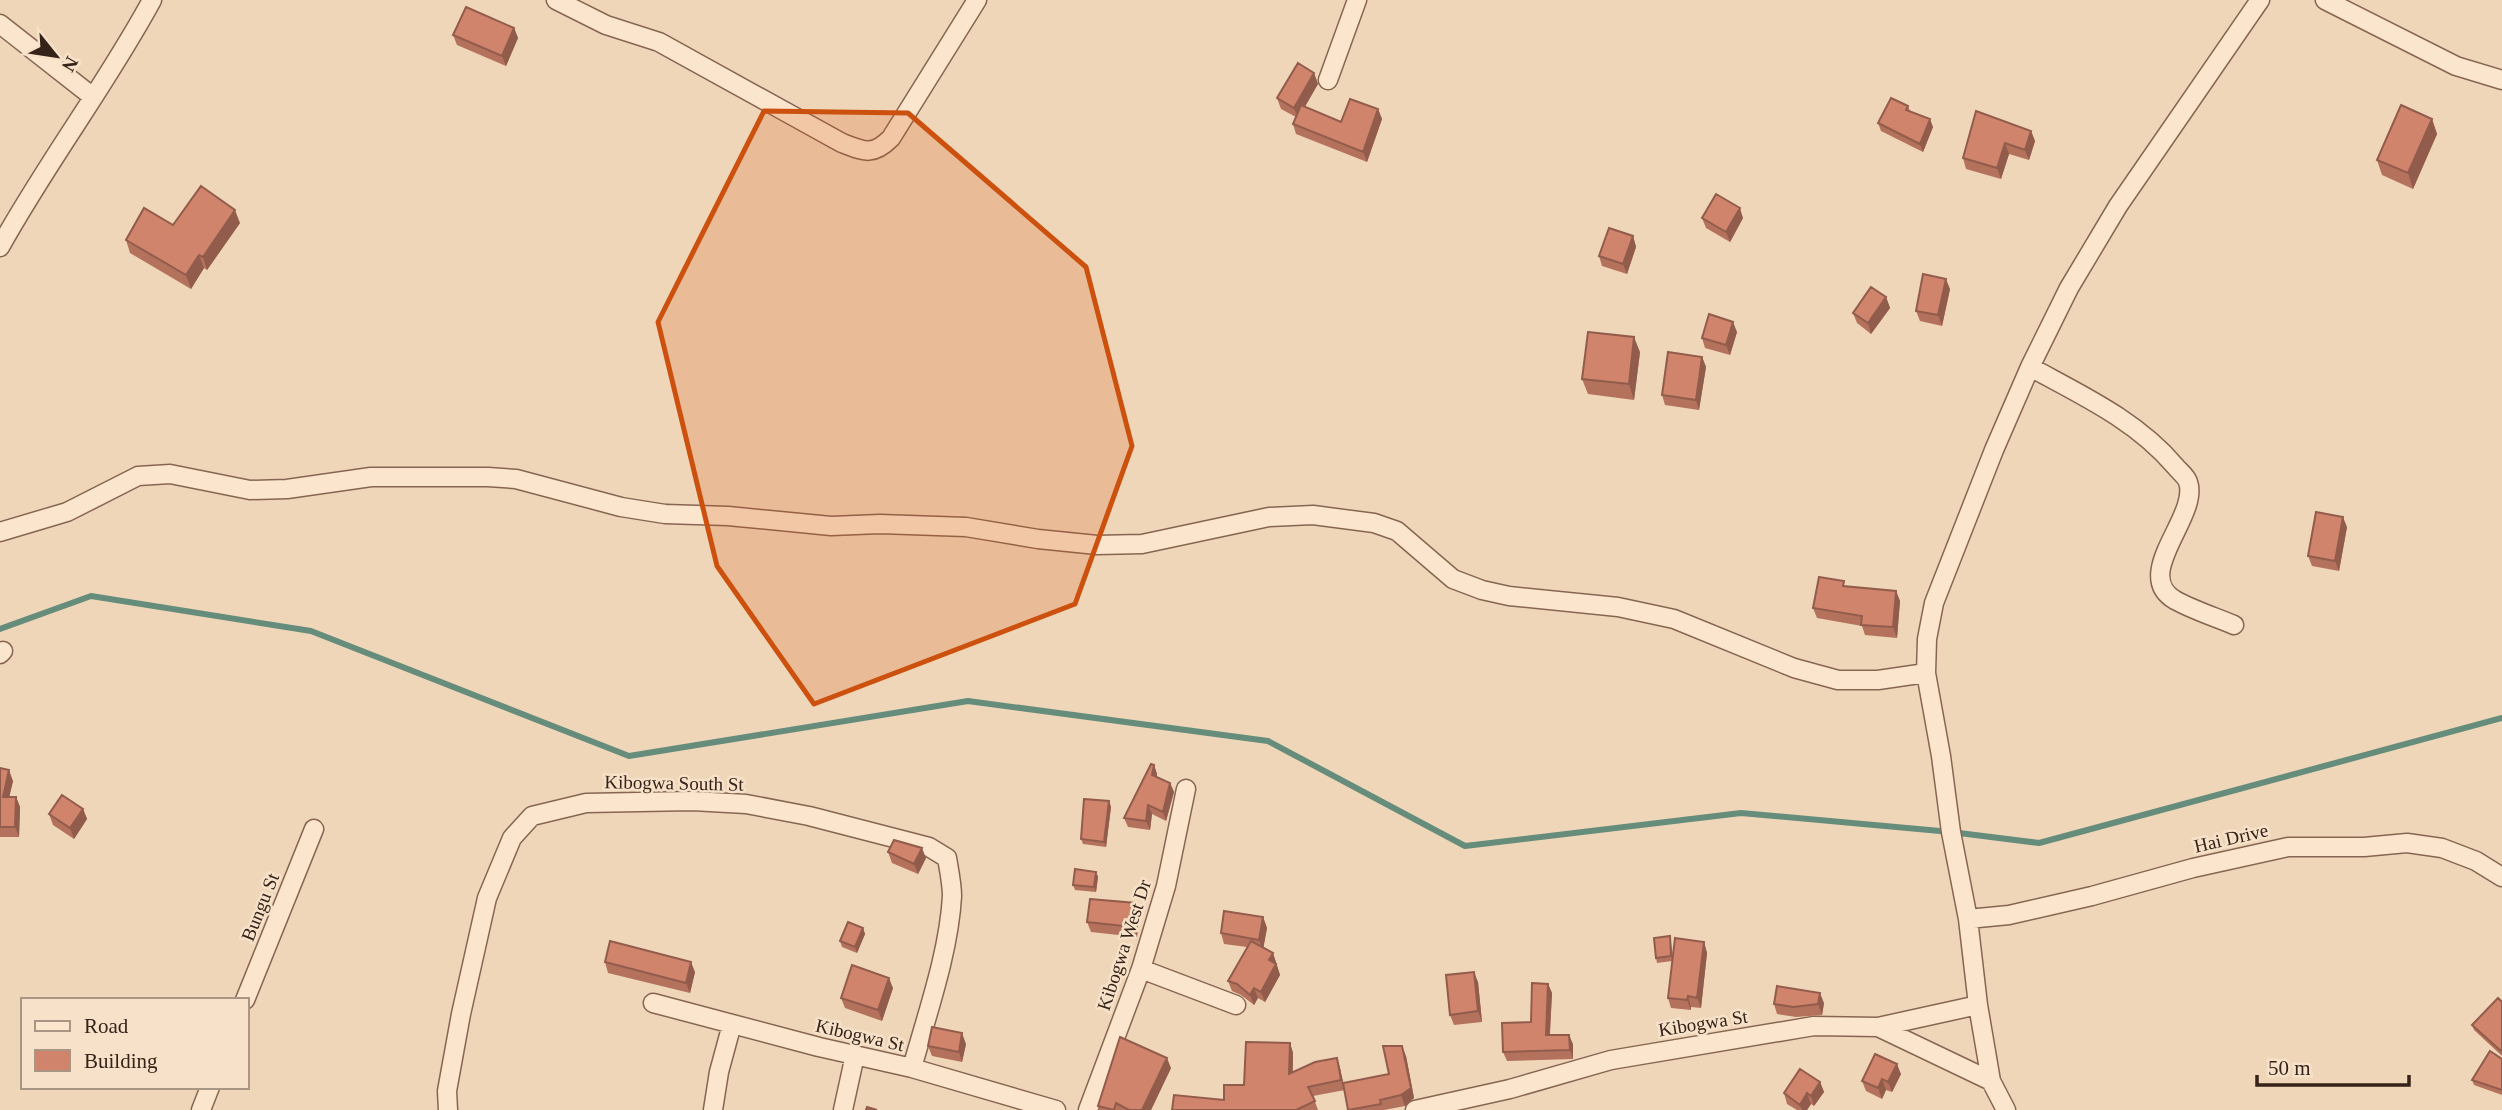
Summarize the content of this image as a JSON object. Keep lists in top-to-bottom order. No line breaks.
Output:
{"streets":{"street":["Kibogwa South St","Hai Drive","Bungu St","Kibogwa West Dr","Kibogwa St"]},"crossings":[["Kibogwa South St","Kibogwa St"]],"legend":["Road","Building"],"scale_bar":"50 m","north":"bottom right"}
